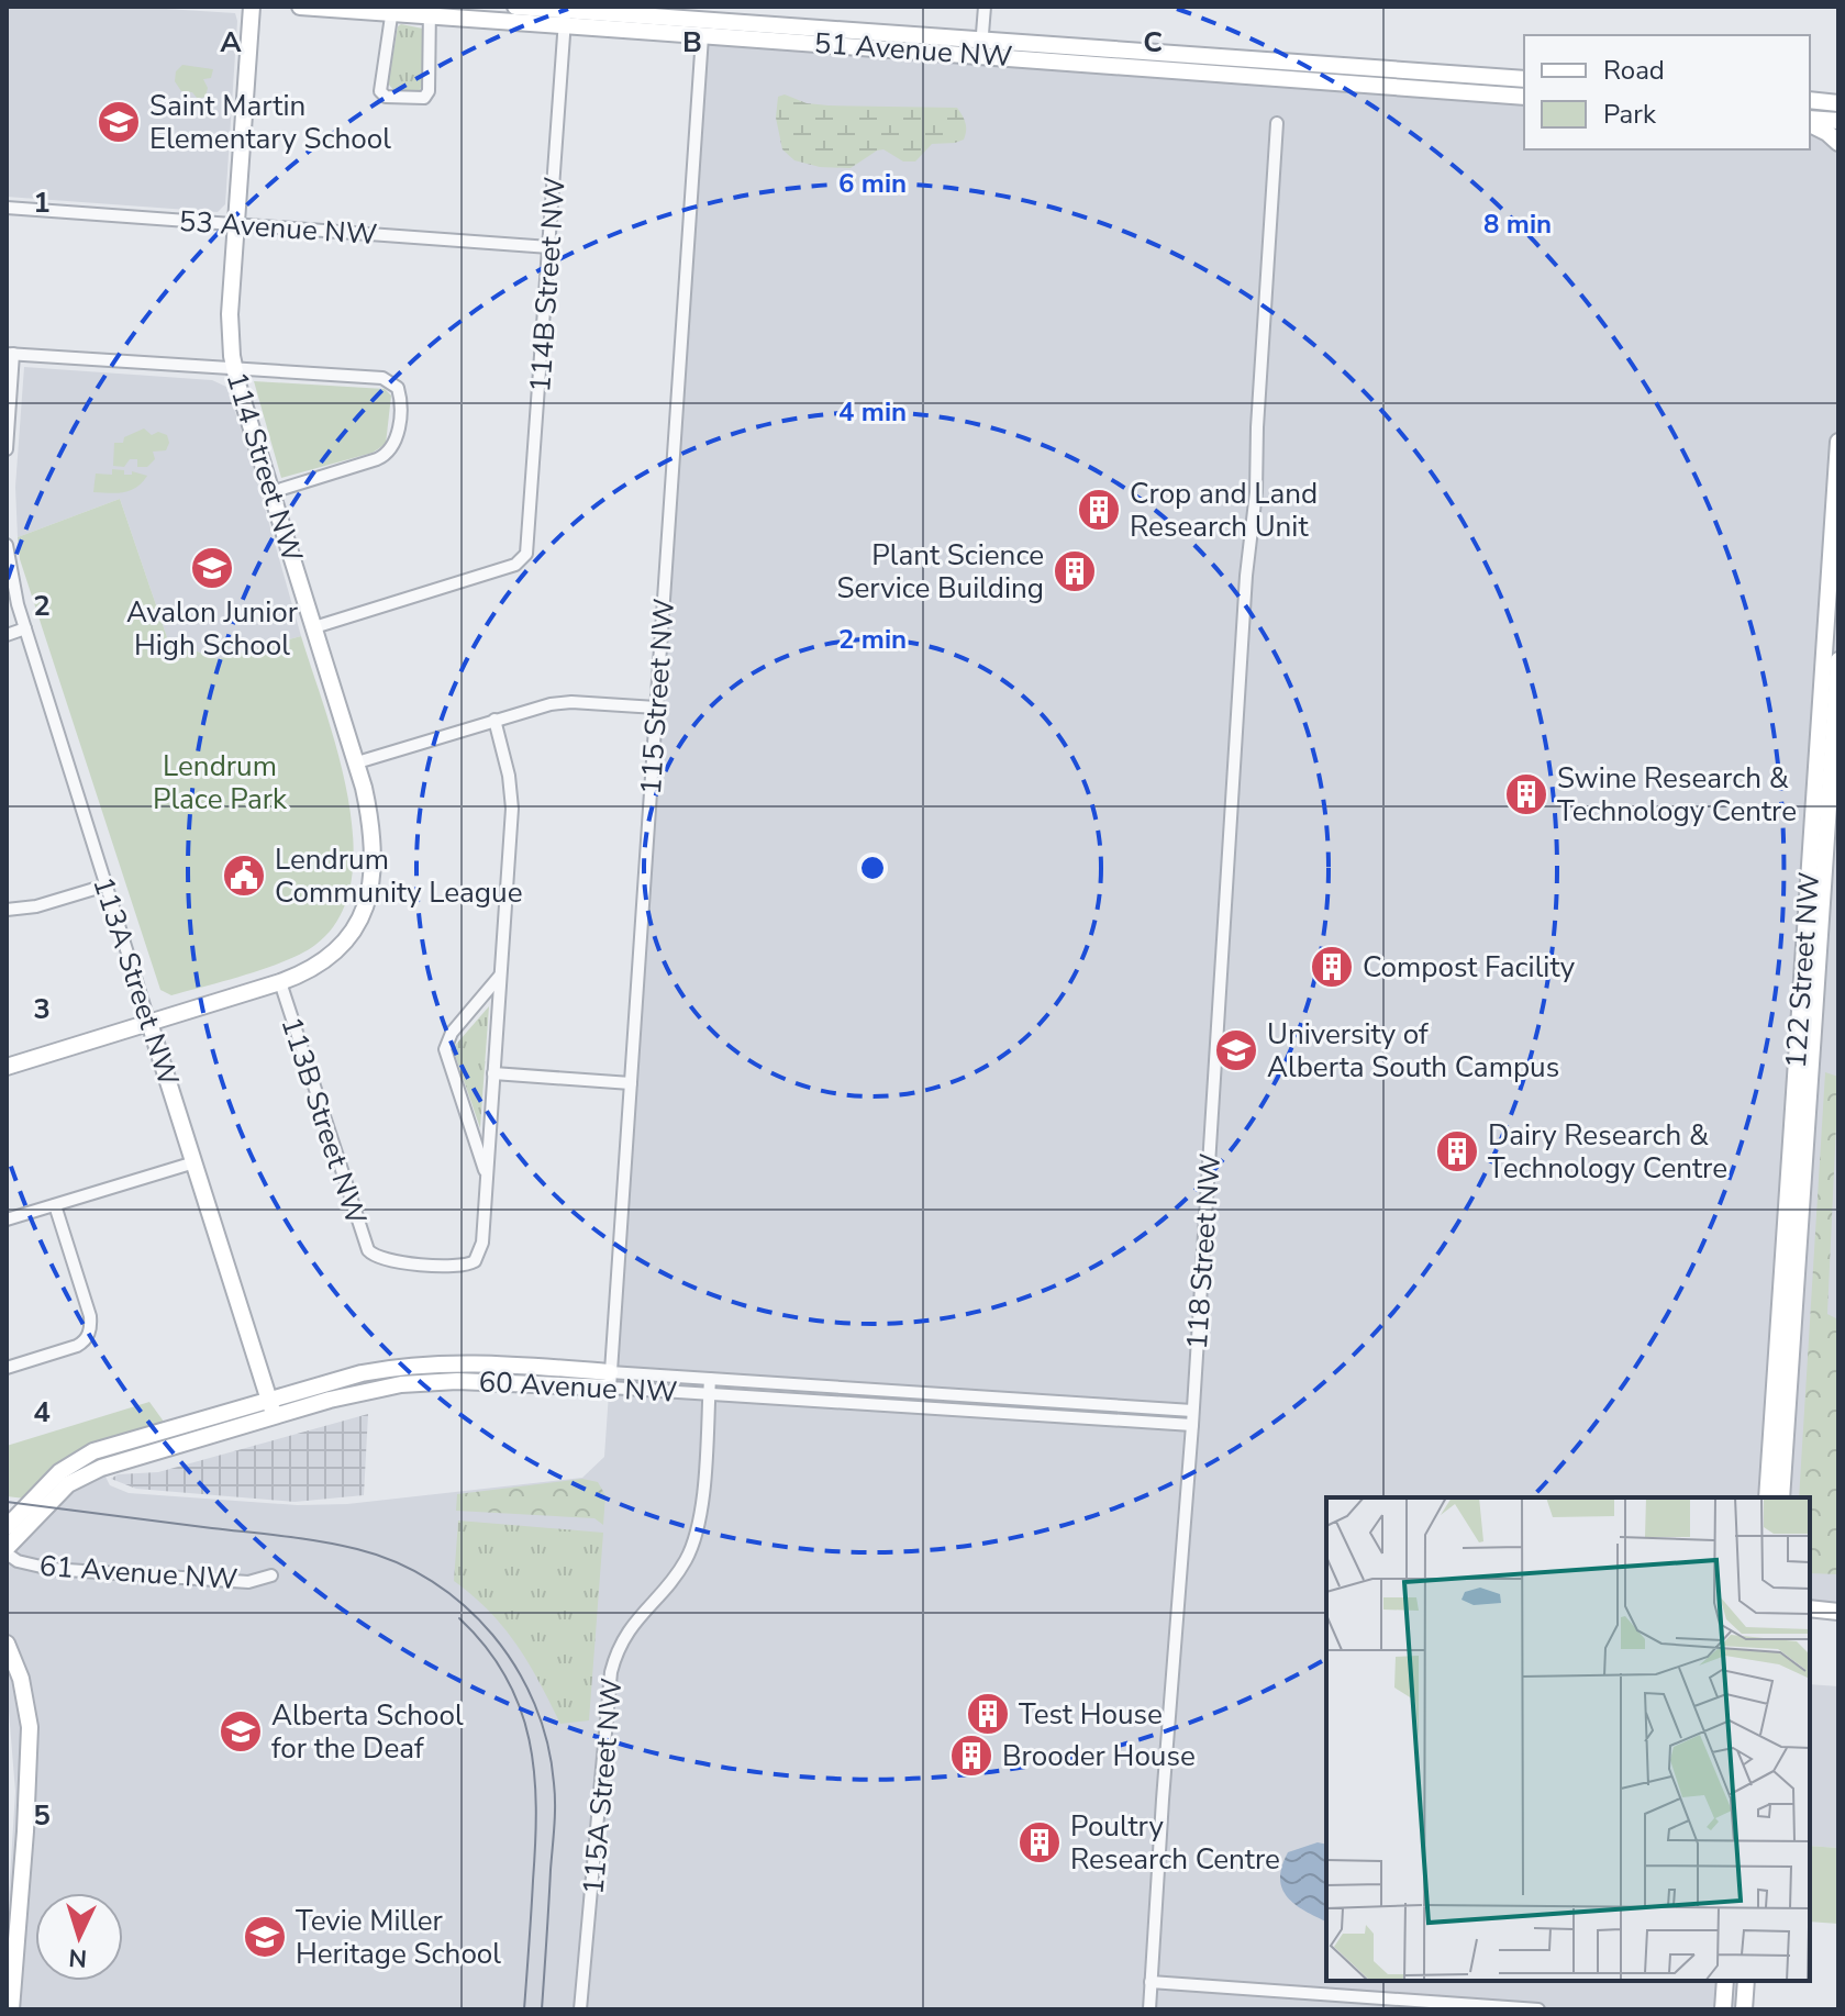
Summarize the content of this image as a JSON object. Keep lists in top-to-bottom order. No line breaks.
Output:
{"streets":{"main road":["51 Avenue NW","114 Street NW","122 Street NW","113A Street NW","60 Avenue NW"],"street":["53 Avenue NW","114B Street NW","115 Street NW","113B Street NW","118 Street NW","61 Avenue NW","115A Street NW"]},"crossings":[["51 Avenue NW","114B Street NW"],["51 Avenue NW","115 Street NW"],["53 Avenue NW","114B Street NW"],["53 Avenue NW","114 Street NW"],["114B Street NW","114 Street NW"],["114 Street NW","113B Street NW"],["115 Street NW","60 Avenue NW"],["113A Street NW","60 Avenue NW"],["118 Street NW","60 Avenue NW"],["60 Avenue NW","61 Avenue NW"],["60 Avenue NW","115A Street NW"]],"parks":["Lendrum Place Park"],"places":{"school or university":["Saint Martin Elementary School","Avalon Junior High School","University of Alberta South Campus","Alberta School for the Deaf","Tevie Miller Heritage School"],"building":["Crop and Land Research Unit","Plant Science Service Building","Swine Research & Technology Centre","Compost Facility","Dairy Research & Technology Centre","Test House","Brooder House","Poultry Research Centre"],"public building":["Lendrum Community League"]},"legend":["Road","Park"],"north":"bottom","grid":{"columns":["A","B","C"],"rows":["1","2","3","4","5"]},"rings":["6 min","8 min","4 min","2 min"]}
